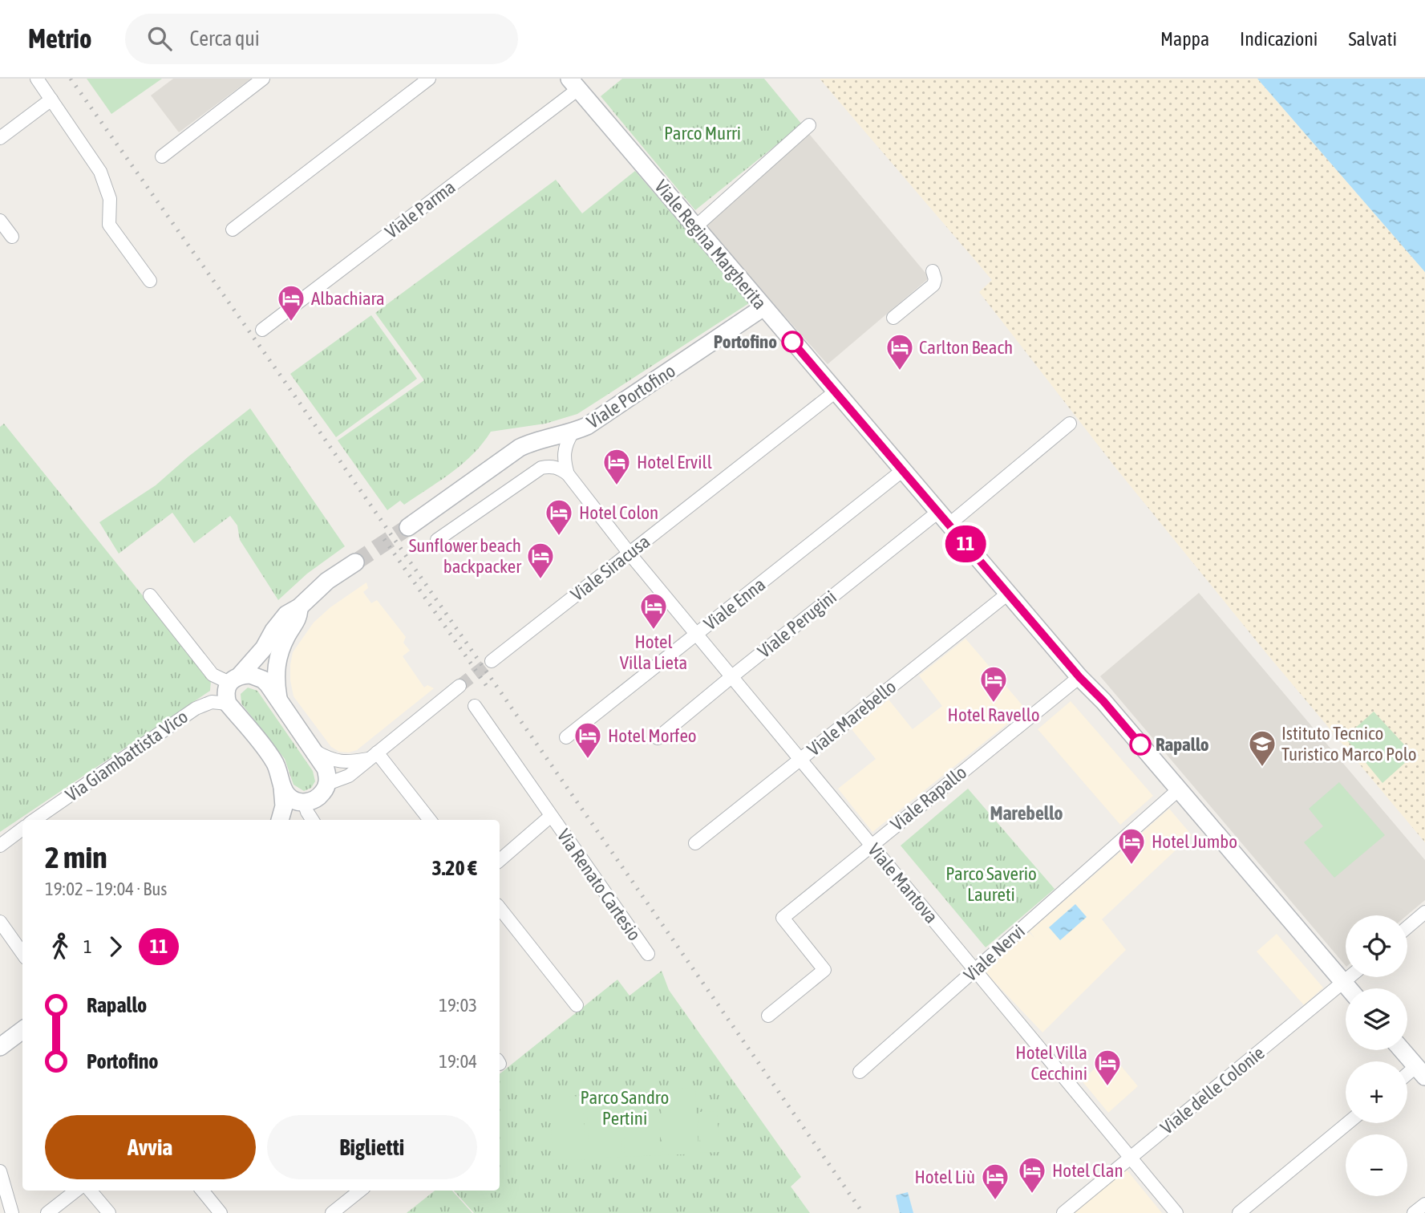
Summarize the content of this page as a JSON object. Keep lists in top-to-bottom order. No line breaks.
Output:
{"streets":{"street":["Viale Parma","Viale Regina Margherita","Viale Portofino","Viale Siracusa","Viale Enna","Viale Perugini","Viale Marebello","Via Giambattista Vico","Viale Rapallo","Viale Mantova","Via Renato Cartesio","Viale Nervi","Viale delle Colonie"]},"crossings":[["Viale Parma","Viale Regina Margherita"],["Viale Regina Margherita","Viale Portofino"],["Viale Regina Margherita","Viale Siracusa"],["Viale Regina Margherita","Viale Enna"],["Viale Regina Margherita","Viale Perugini"],["Viale Regina Margherita","Viale Marebello"],["Viale Regina Margherita","Viale Rapallo"],["Viale Regina Margherita","Viale Nervi"],["Viale Regina Margherita","Viale delle Colonie"],["Viale Siracusa","Viale Mantova"],["Viale Enna","Viale Mantova"],["Viale Perugini","Viale Mantova"],["Viale Marebello","Viale Mantova"],["Viale Rapallo","Viale Mantova"],["Viale Mantova","Viale Nervi"],["Viale Mantova","Viale delle Colonie"]],"districts":["Marebello"],"parks":["Parco Murri","Parco Saverio Laureti","Parco Sandro Pertini"],"places":{"hotel":["Albachiara","Carlton Beach","Hotel Ervill","Hotel Colon","Sunflower beach backpacker","Hotel Villa Lieta","Hotel Ravello","Hotel Morfeo","Hotel Jumbo","Hotel Villa Cecchini","Hotel Clan","Hotel Liù"],"other":["Portofino","Rapallo"],"school or university":["Istituto Tecnico Turistico Marco Polo"]},"lines":["bus line 11"],"page":{"header":"Metrio","search":"Cerca qui","nav":["Mappa","Indicazioni","Salvati"],"on_map":"11","heading":["2 min","19:02 – 19:04 · Bus","3.20 €"],"map_buttons":["+","−"],"legs":["1","11"],"list":[{"name":"Rapallo","value":"19:03"},{"name":"Portofino","value":"19:04"}],"buttons":["Avvia","Biglietti"]}}
